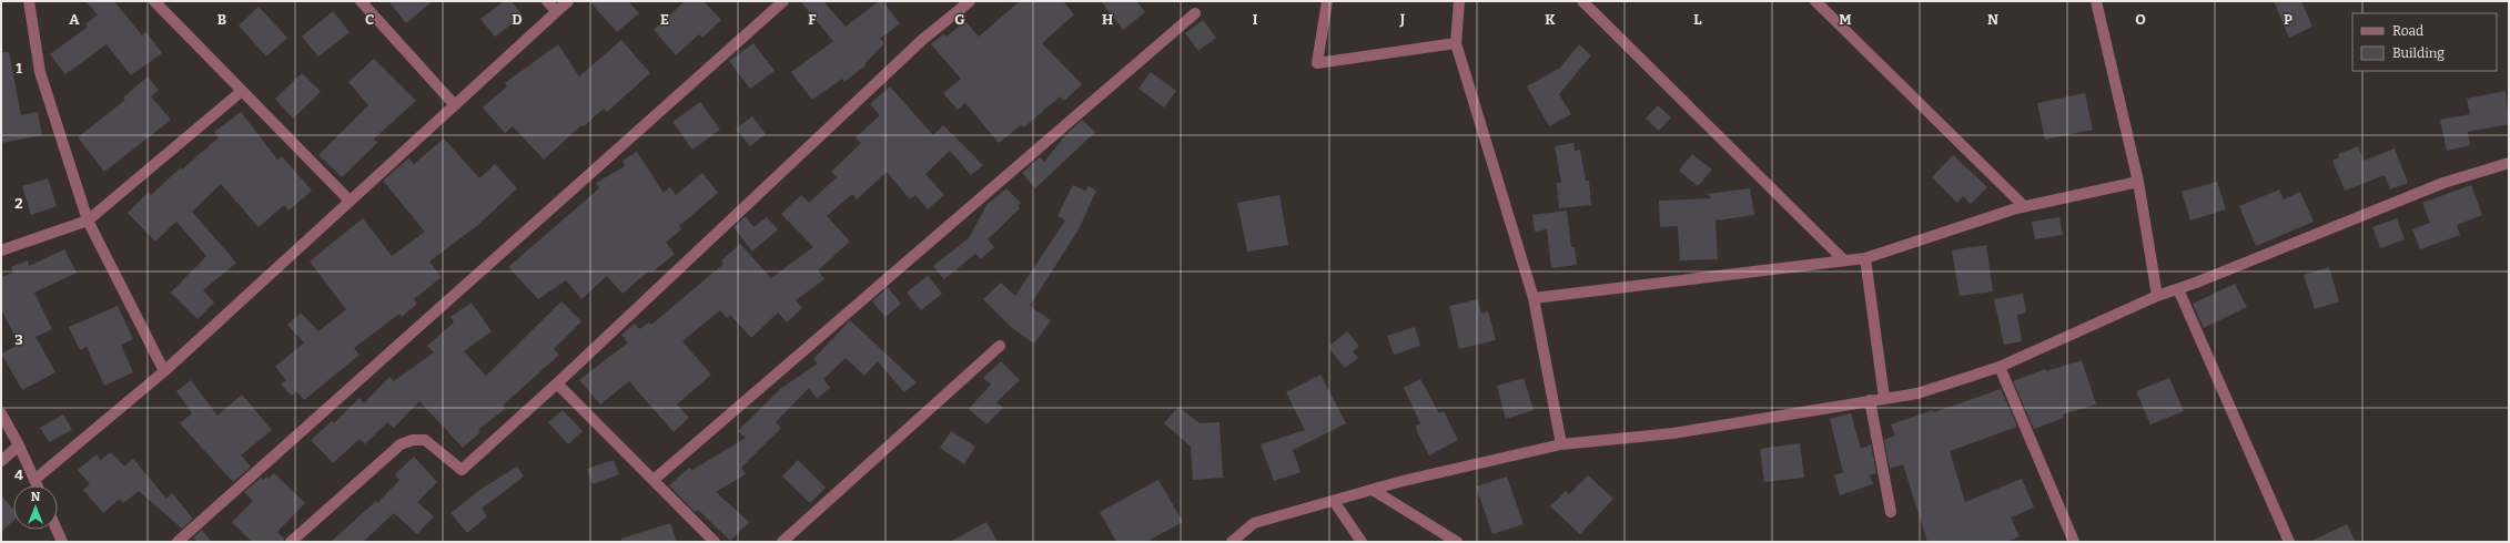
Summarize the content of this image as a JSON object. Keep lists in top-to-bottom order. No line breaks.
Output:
{"legend":["Road","Building"],"north":"top","grid":{"columns":["A","B","C","D","E","F","G","H","I","J","K","L","M","N","O","P"],"rows":["1","2","3","4"]}}
